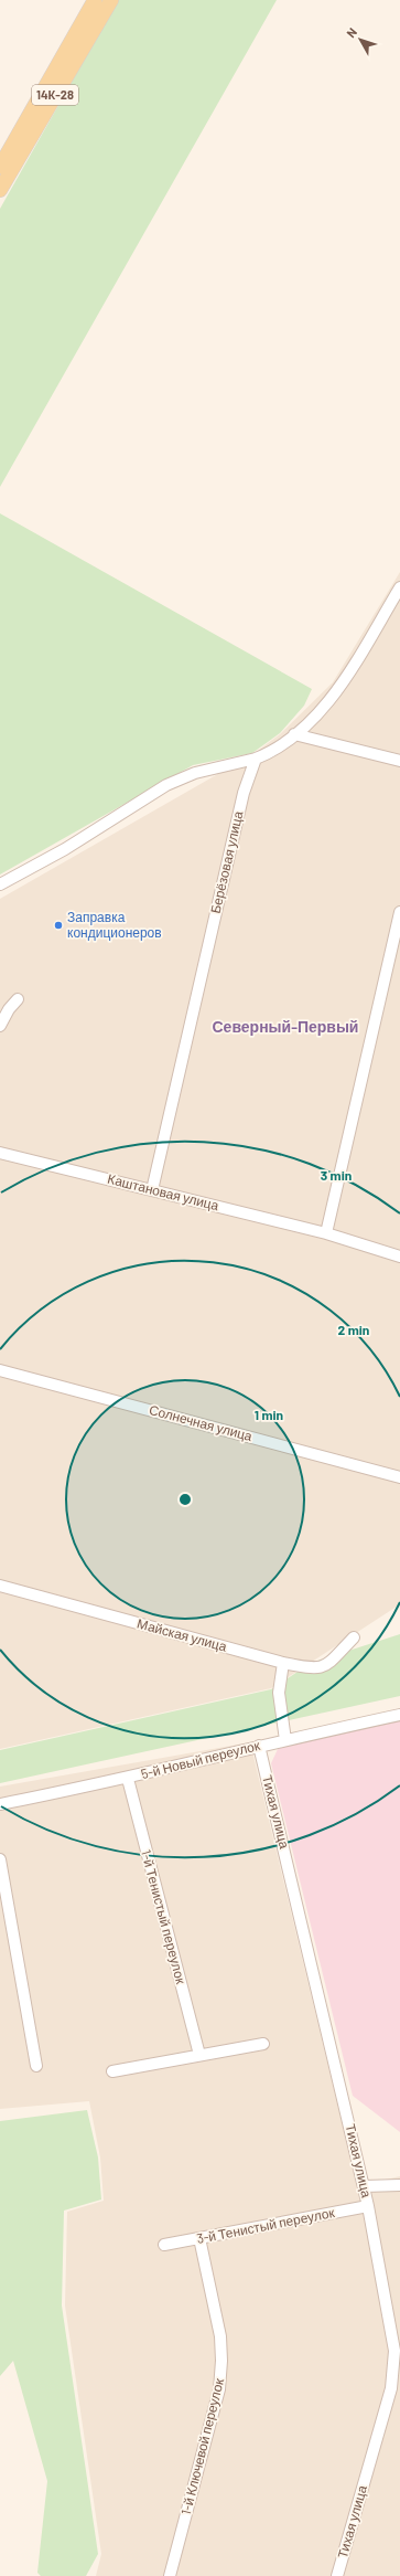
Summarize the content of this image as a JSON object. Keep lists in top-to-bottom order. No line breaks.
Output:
{"streets":{"main road":["14К-28"],"street":["Берёзовая улица","Каштановая улица","Солнечная улица","Майская улица","5-й Новый переулок","Тихая улица","1-й Тенистый переулок","3-й Тенистый переулок","1-й Ключевой переулок"]},"crossings":[["Берёзовая улица","Каштановая улица"],["5-й Новый переулок","Тихая улица"],["5-й Новый переулок","1-й Тенистый переулок"],["Тихая улица","3-й Тенистый переулок"],["3-й Тенистый переулок","1-й Ключевой переулок"]],"districts":["Северный-Первый"],"places":["Заправка кондиционеров"],"north":"top left","rings":["3 min","2 min","1 min"]}
